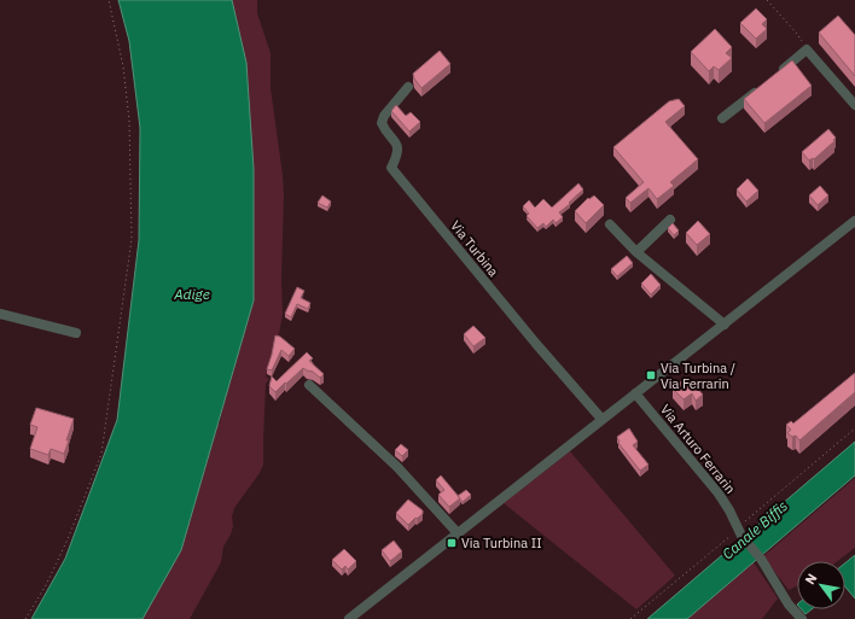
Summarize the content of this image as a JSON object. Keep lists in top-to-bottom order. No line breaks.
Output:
{"streets":{"street":["Via Turbina","Via Arturo Ferrarin"]},"water":["Adige","Canale Biffis"],"places":{"transit":["Via Turbina / Via Ferrarin","Via Turbina II"]},"north":"top left"}
